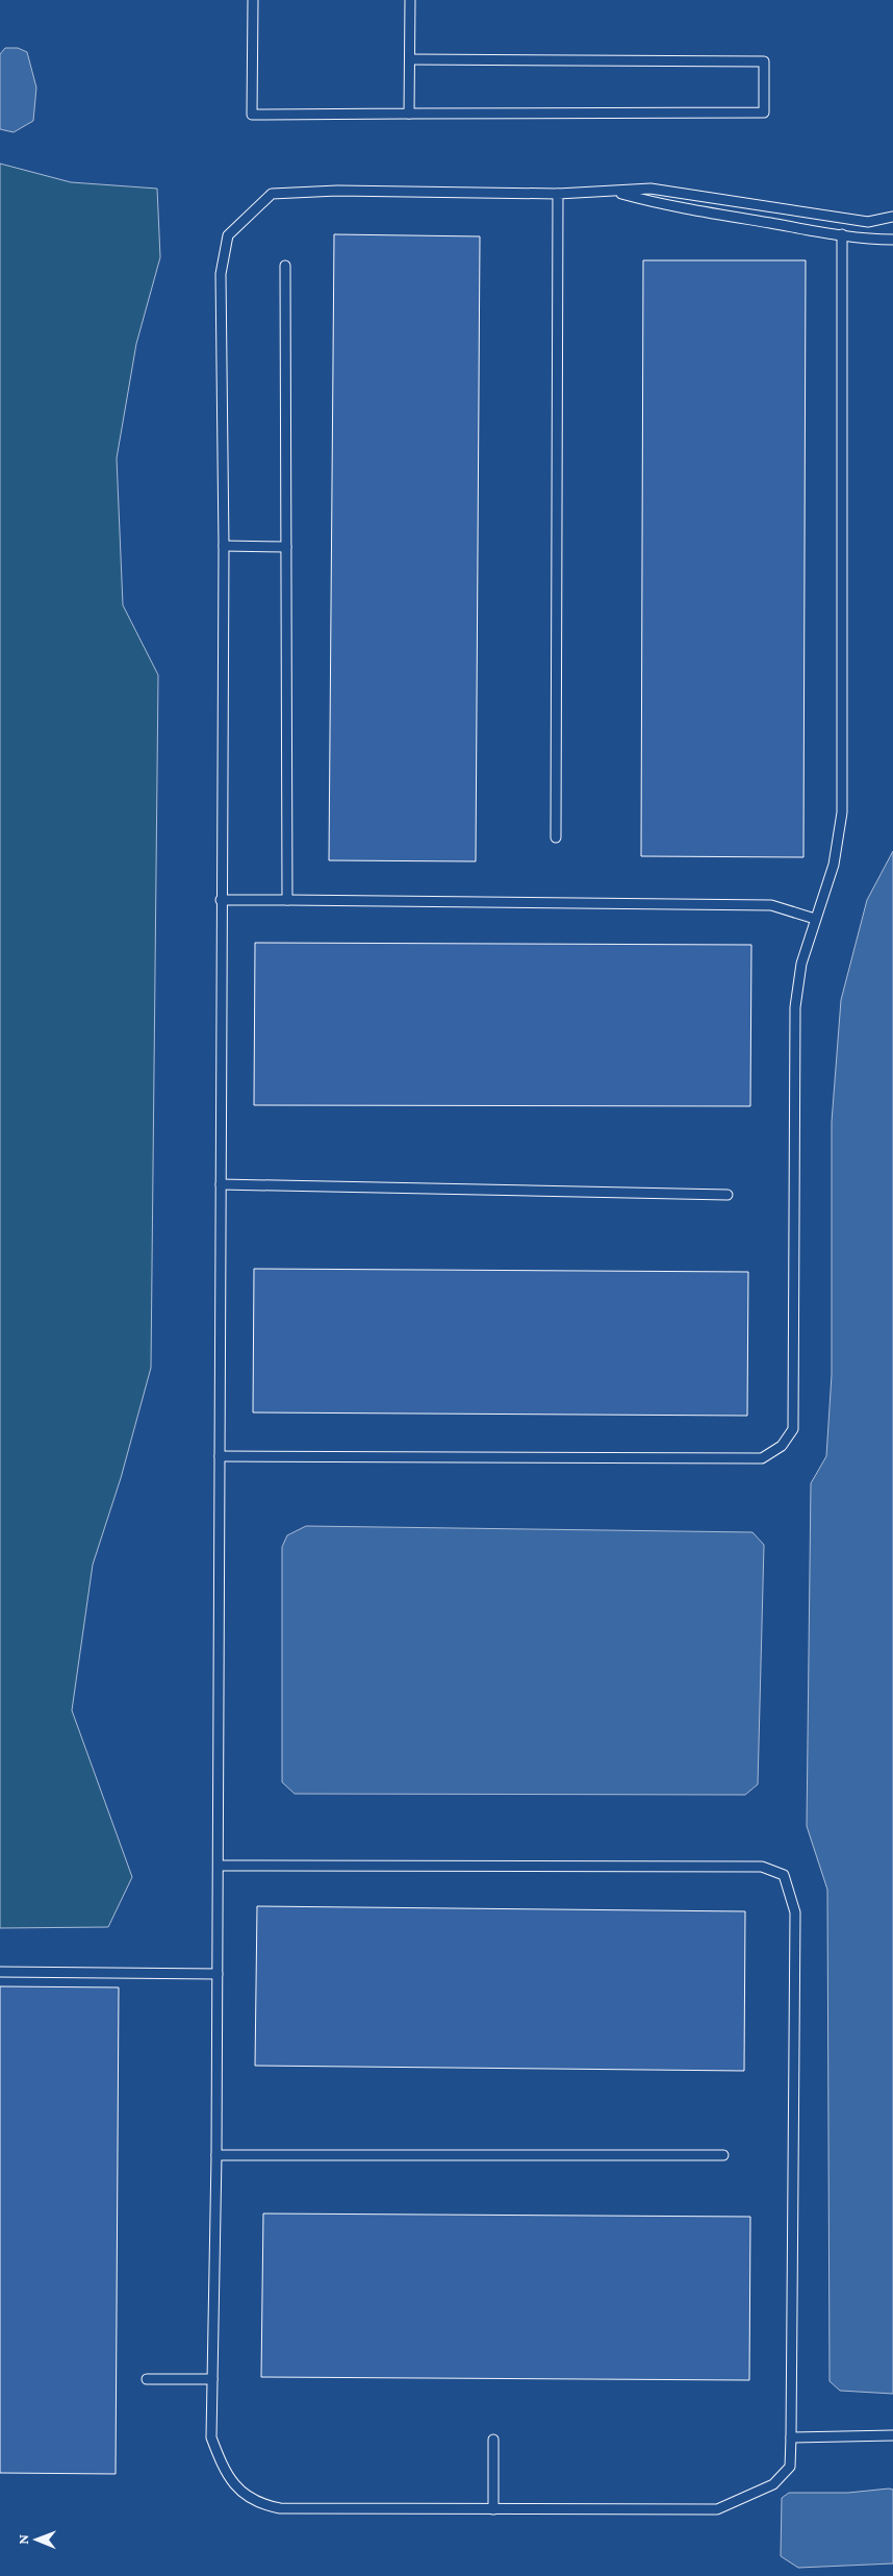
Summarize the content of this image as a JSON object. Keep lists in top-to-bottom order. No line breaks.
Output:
{"north":"left"}
